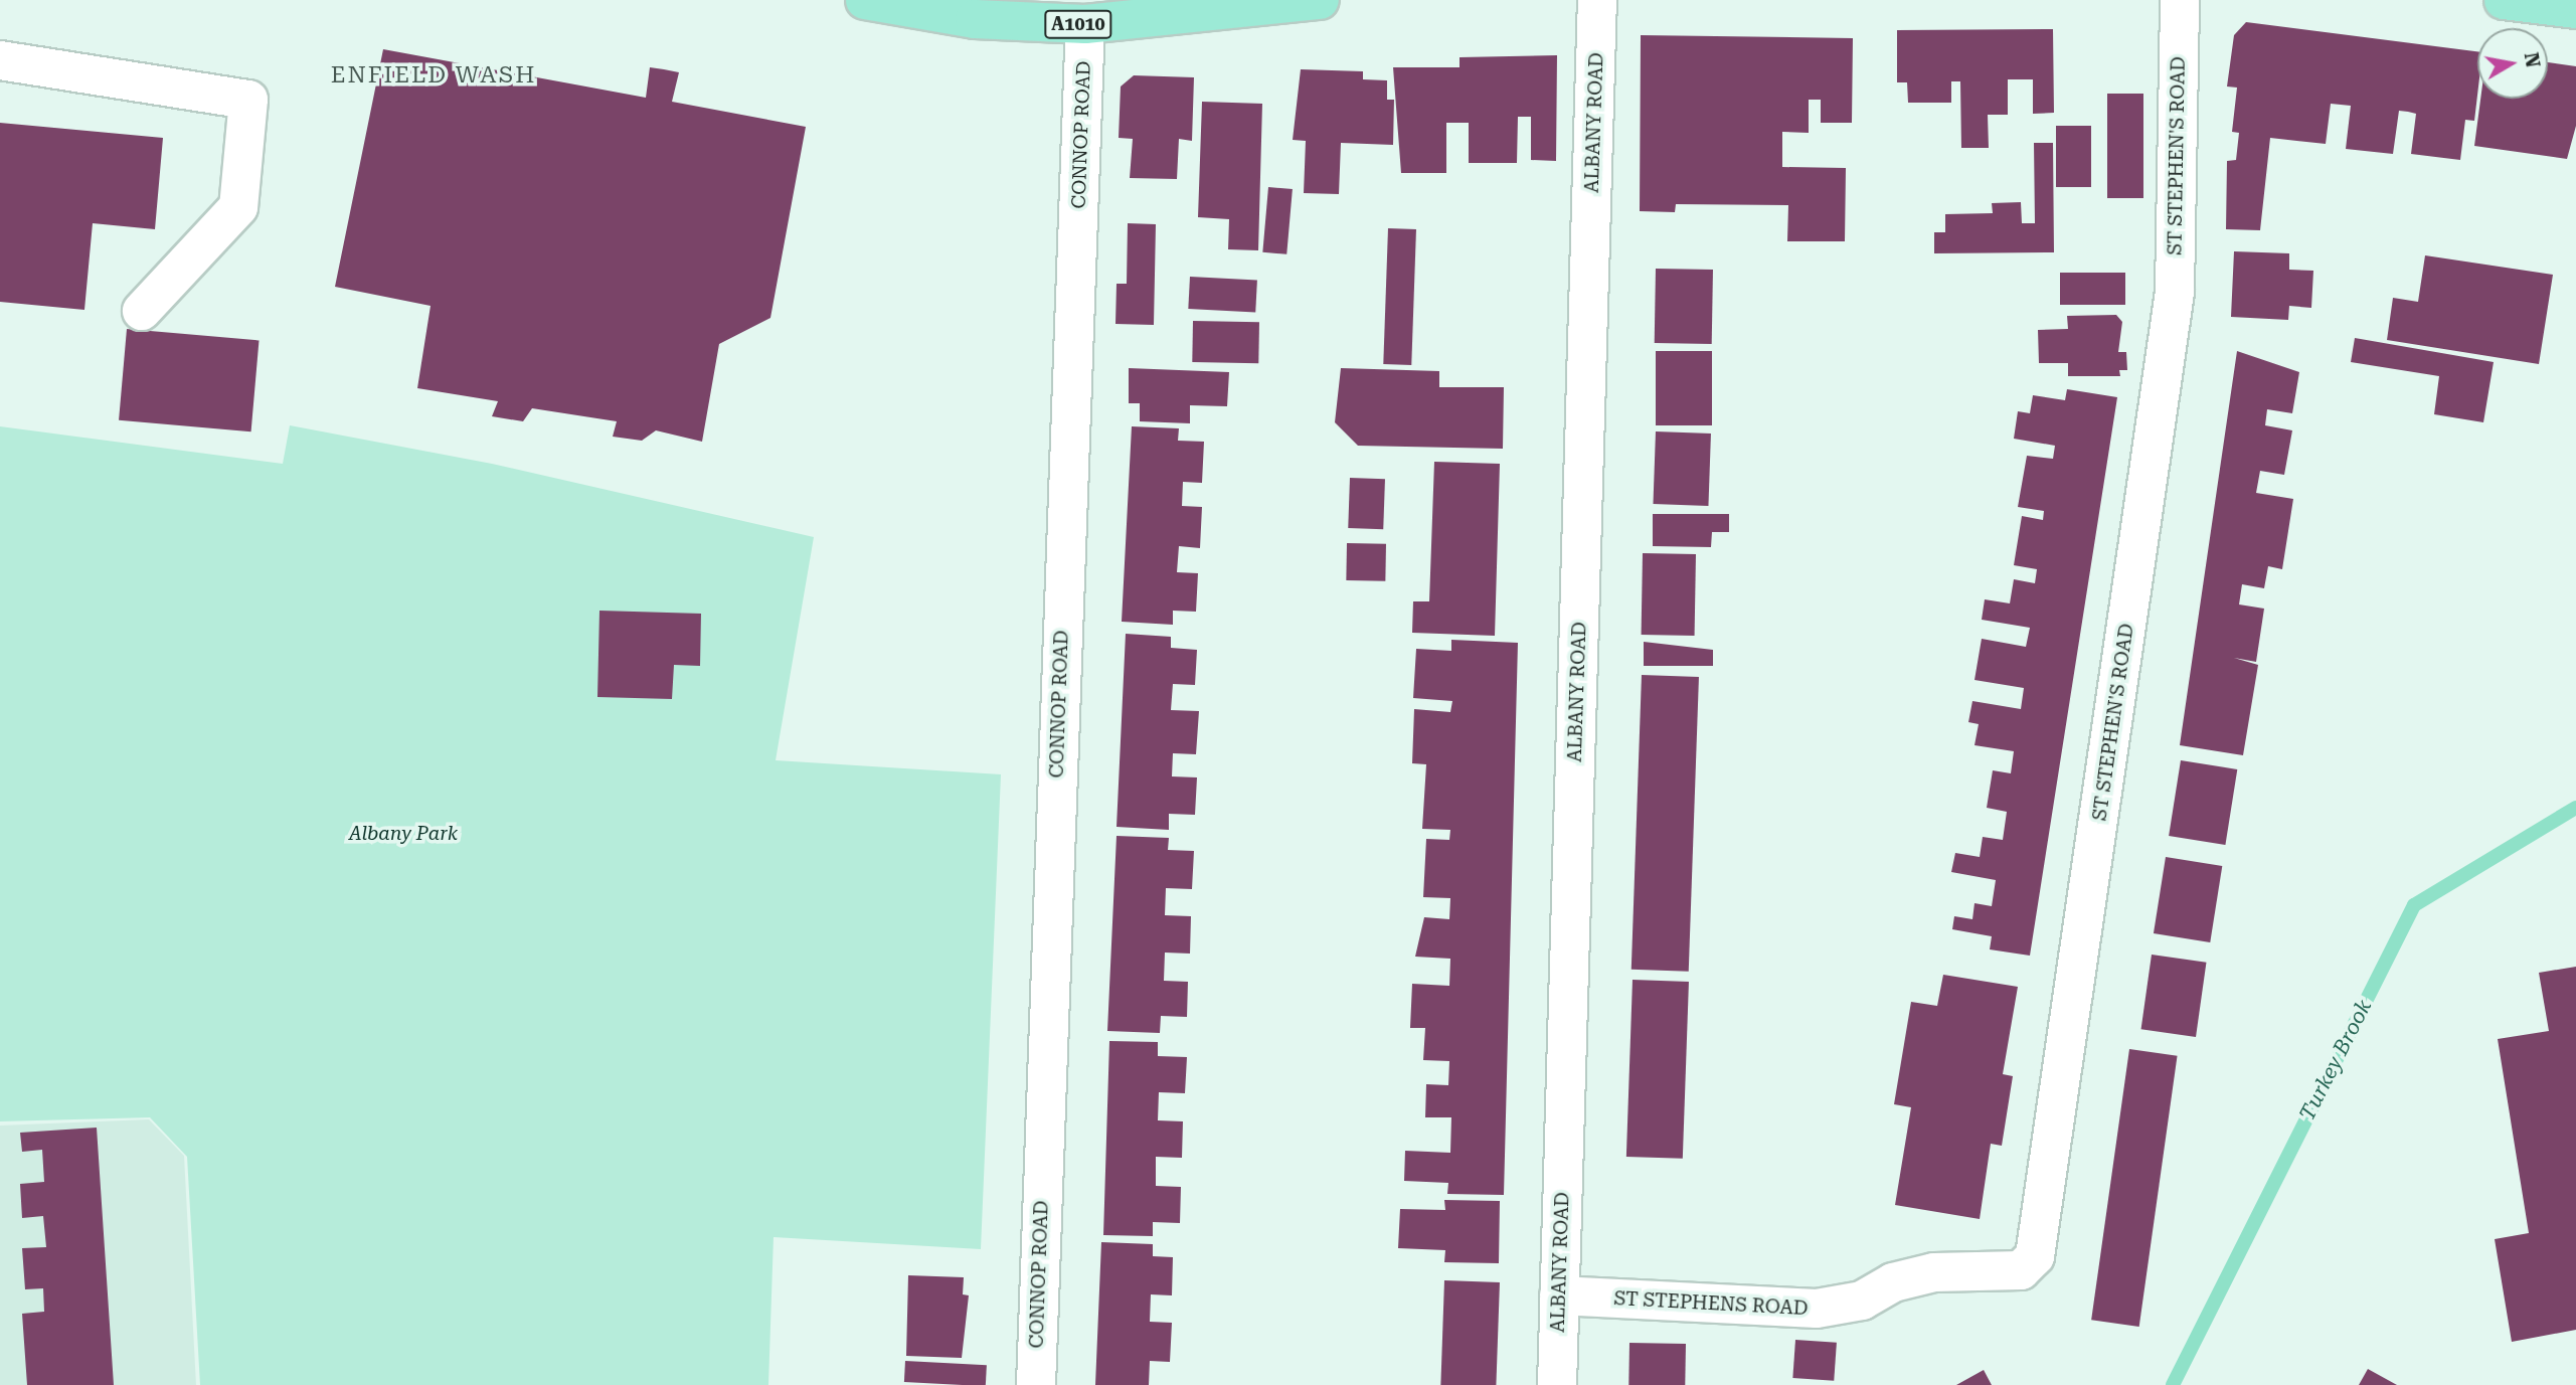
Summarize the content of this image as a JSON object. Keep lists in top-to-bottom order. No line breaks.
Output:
{"streets":{"main road":["A1010"],"street":["ALBANY ROAD","CONNOP ROAD","ST STEPHEN'S ROAD","ST STEPHENS ROAD"]},"crossings":[["A1010","CONNOP ROAD"],["ALBANY ROAD","ST STEPHENS ROAD"],["ST STEPHEN'S ROAD","ST STEPHENS ROAD"]],"districts":["ENFIELD WASH"],"water":["Turkey Brook"],"parks":["Albany Park"],"north":"right"}
